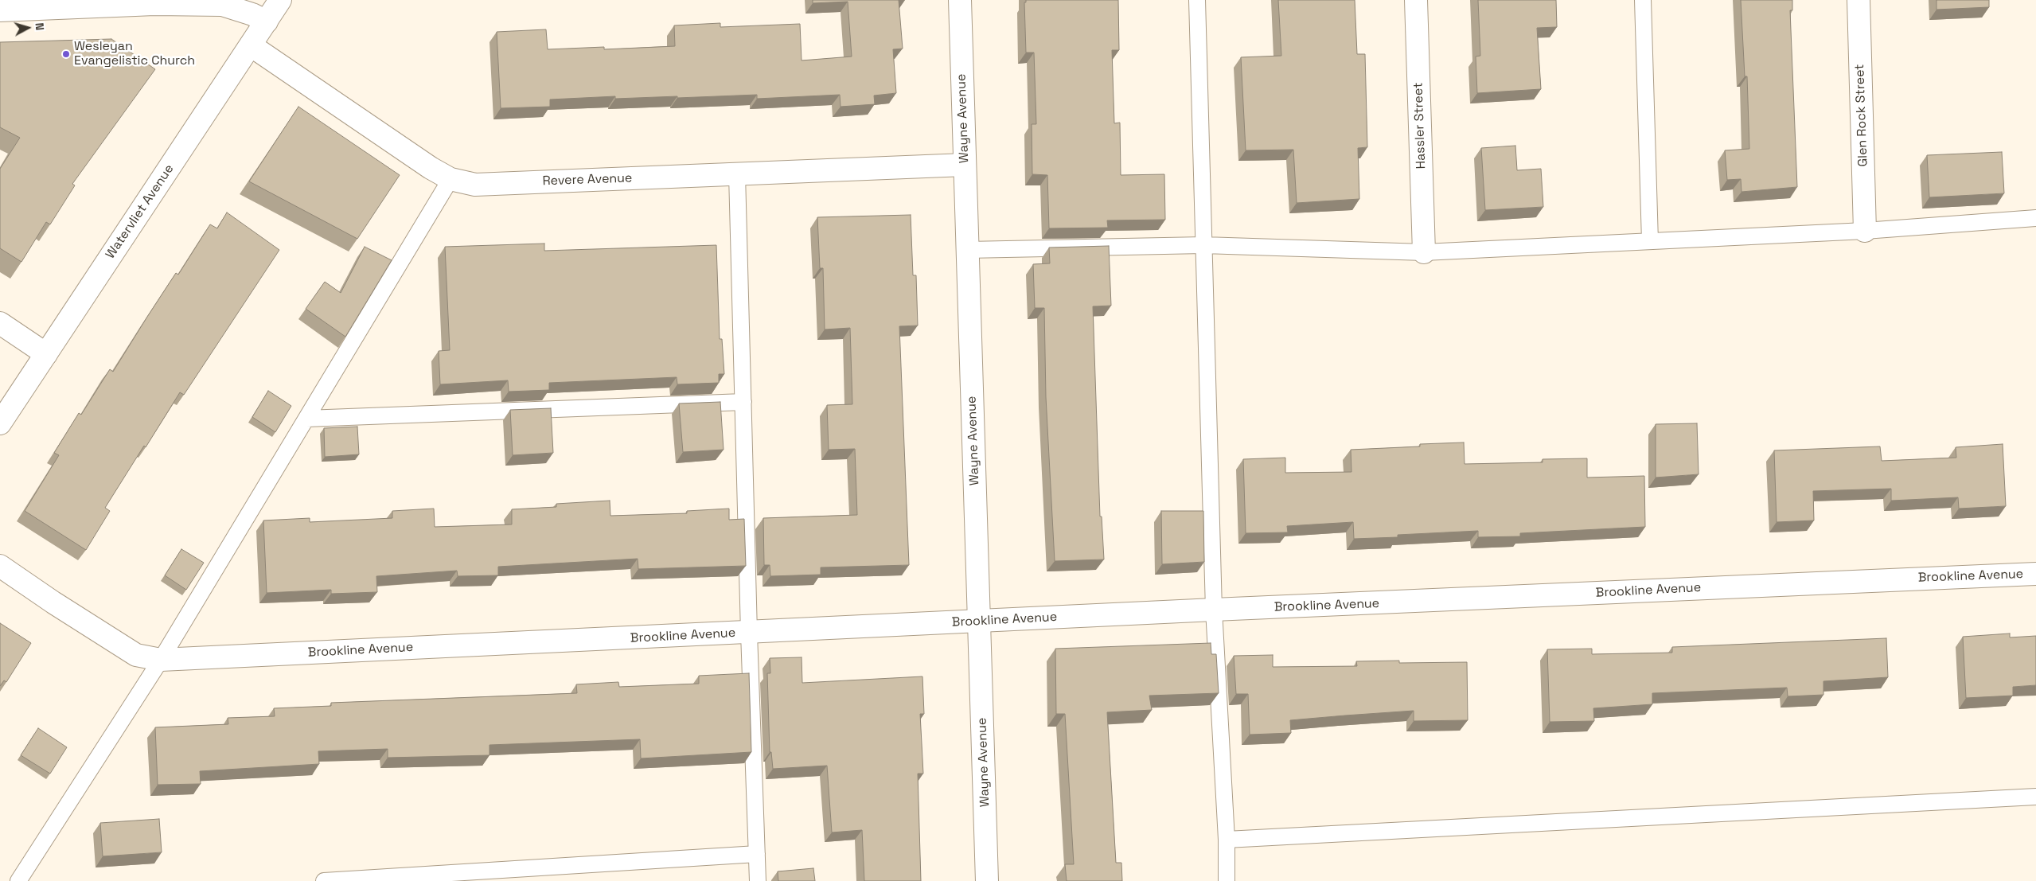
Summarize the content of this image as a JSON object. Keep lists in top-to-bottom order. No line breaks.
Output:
{"streets":{"street":["Glen Rock Street","Wayne Avenue","Hassler Street","Revere Avenue","Watervliet Avenue","Brookline Avenue"]},"crossings":[["Wayne Avenue","Revere Avenue"],["Wayne Avenue","Brookline Avenue"],["Revere Avenue","Watervliet Avenue"]],"places":["Wesleyan Evangelistic Church"],"north":"right"}
